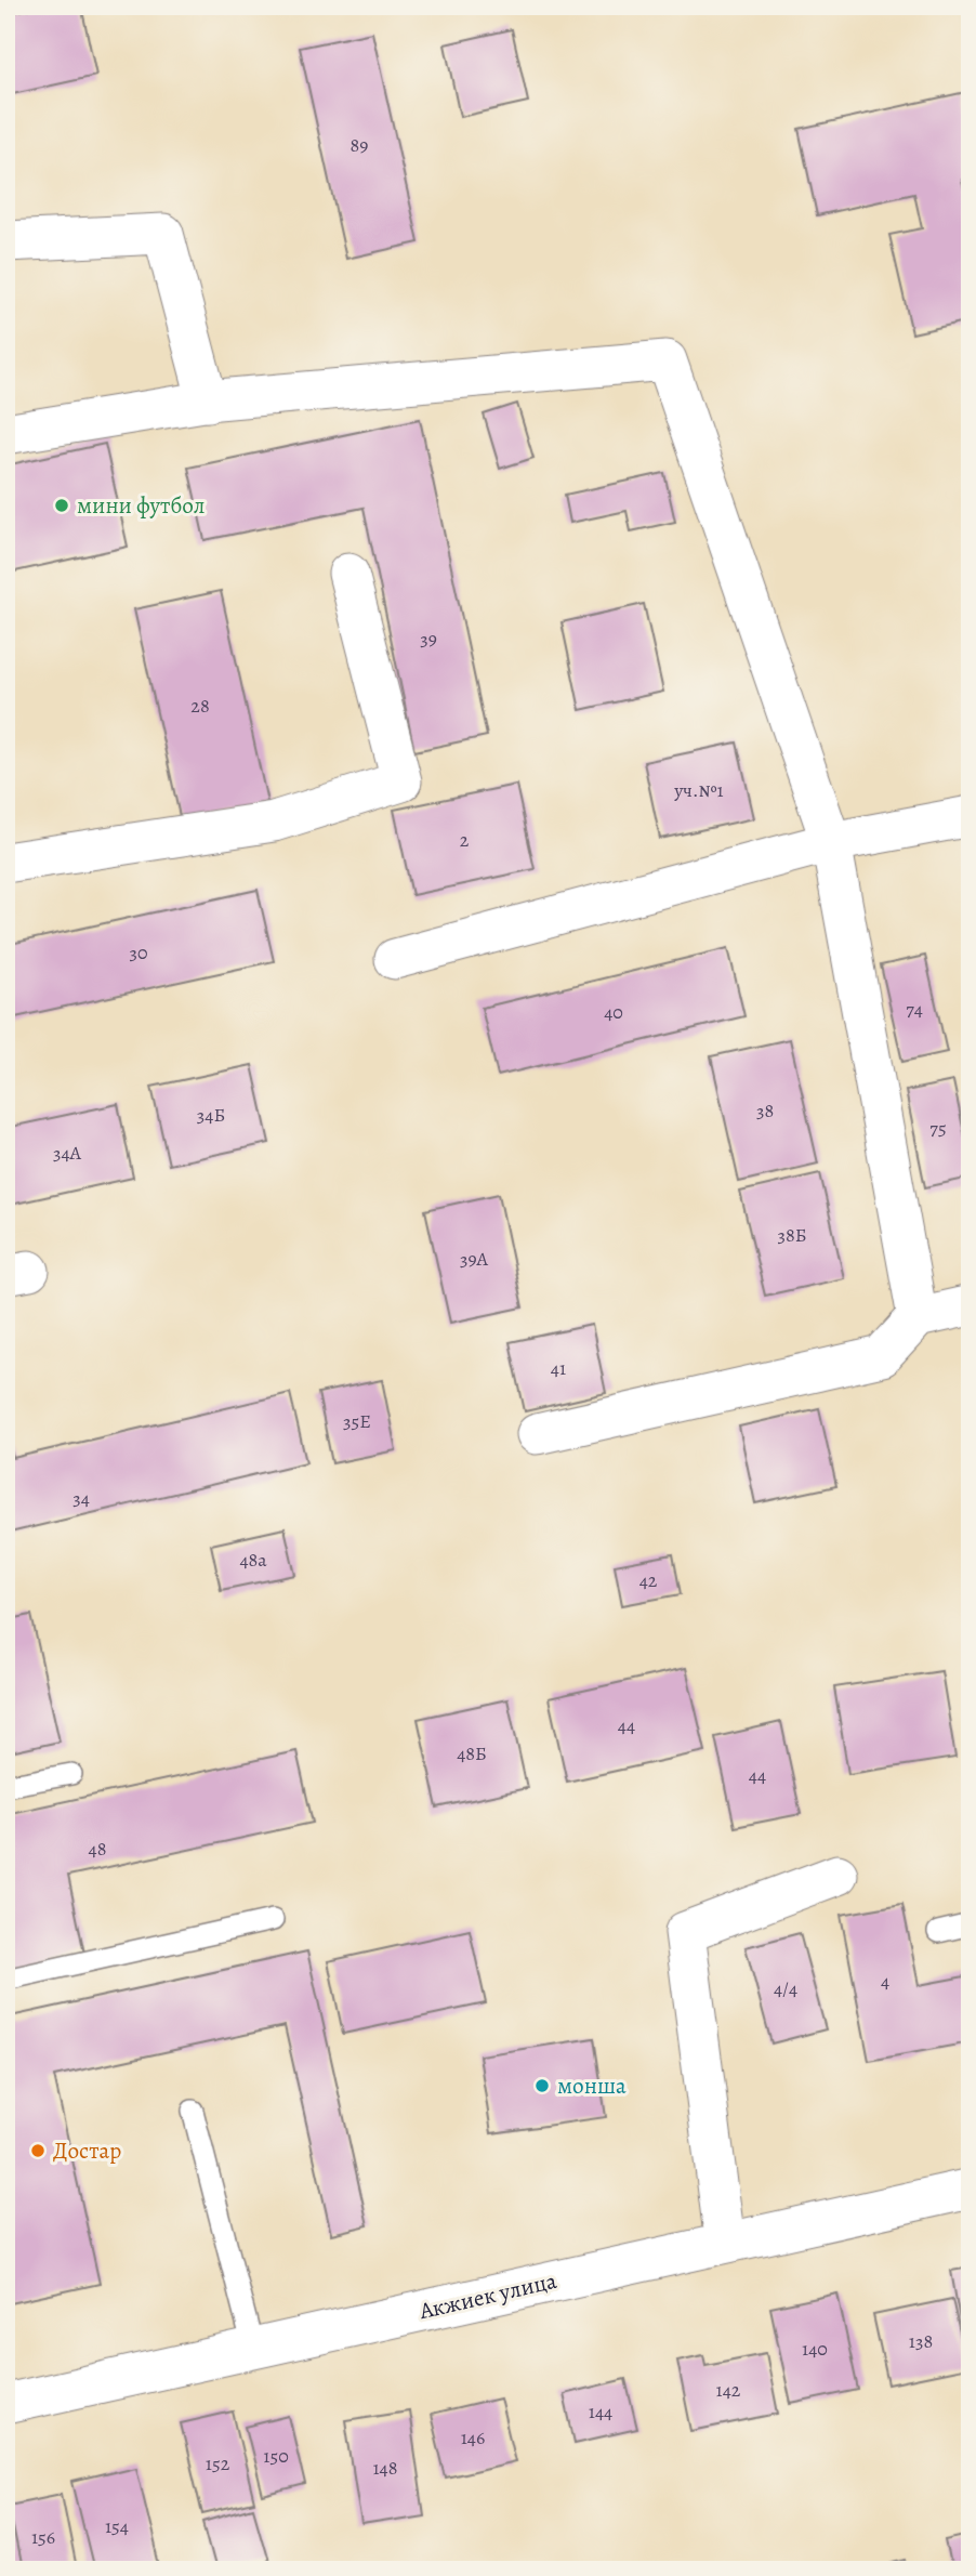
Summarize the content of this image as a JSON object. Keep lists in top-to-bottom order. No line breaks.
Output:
{"streets":{"street":["Акжиек улица"]},"places":["мини футбол","монша","Достар"],"house_numbers":["89","39","28","уч.№1","2","30","74","40","38","34Б","75","34А","38Б","39А","41","35Е","34","48а","42","44","48Б","44","48","4","4/4","138","140","142","144","146","150","152","148","154","156"]}
